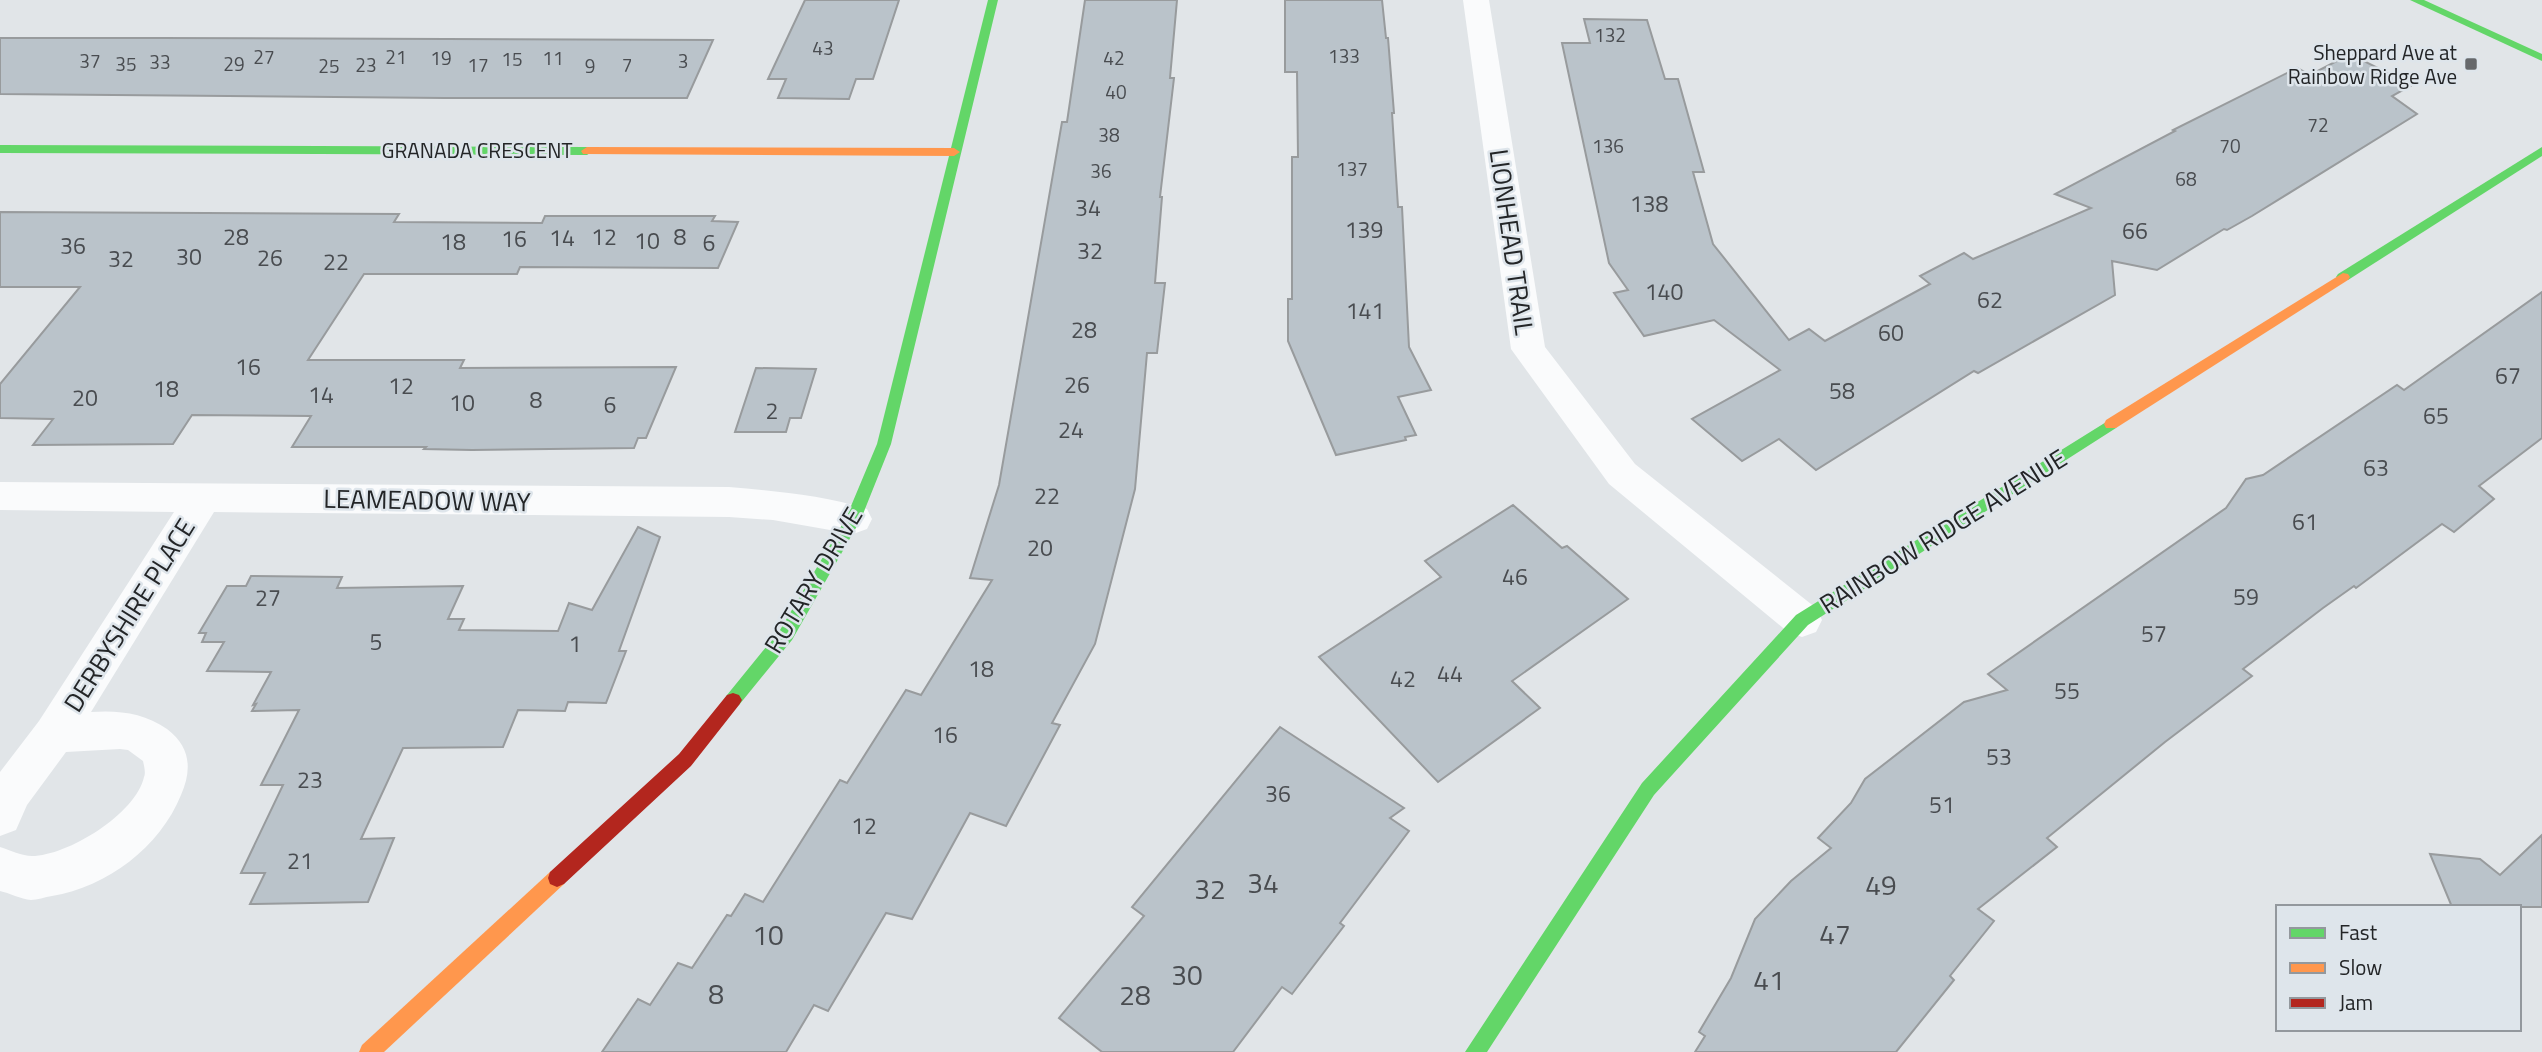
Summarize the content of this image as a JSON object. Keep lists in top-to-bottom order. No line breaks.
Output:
{"streets":{"street":["GRANADA CRESCENT","LIONHEAD TRAIL","LEAMEADOW WAY","RAINBOW RIDGE AVENUE","ROTARY DRIVE","DERBYSHIRE PLACE"]},"crossings":[["GRANADA CRESCENT","ROTARY DRIVE"],["LIONHEAD TRAIL","RAINBOW RIDGE AVENUE"],["LEAMEADOW WAY","ROTARY DRIVE"],["LEAMEADOW WAY","DERBYSHIRE PLACE"]],"places":{"transit":["Sheppard Ave at Rainbow Ridge Ave"]},"house_numbers":["132","43","133","27","21","19","11","42","15","37","3","33","35","29","23","17","7","25","9","40","72","38","136","70","137","36","68","138","34","139","66","28","12","8","14","16","10","18","6","36","32","30","26","32","22","140","62","141","28","60","16","67","26","12","18","58","14","20","8","10","6","2","65","24","63","22","61","20","46","59","27","57","5","1","18","44","42","55","16","53","23","36","51","12","21","34","49","32","47","10","30","41","8","28"],"legend":["Fast","Slow","Jam"]}
